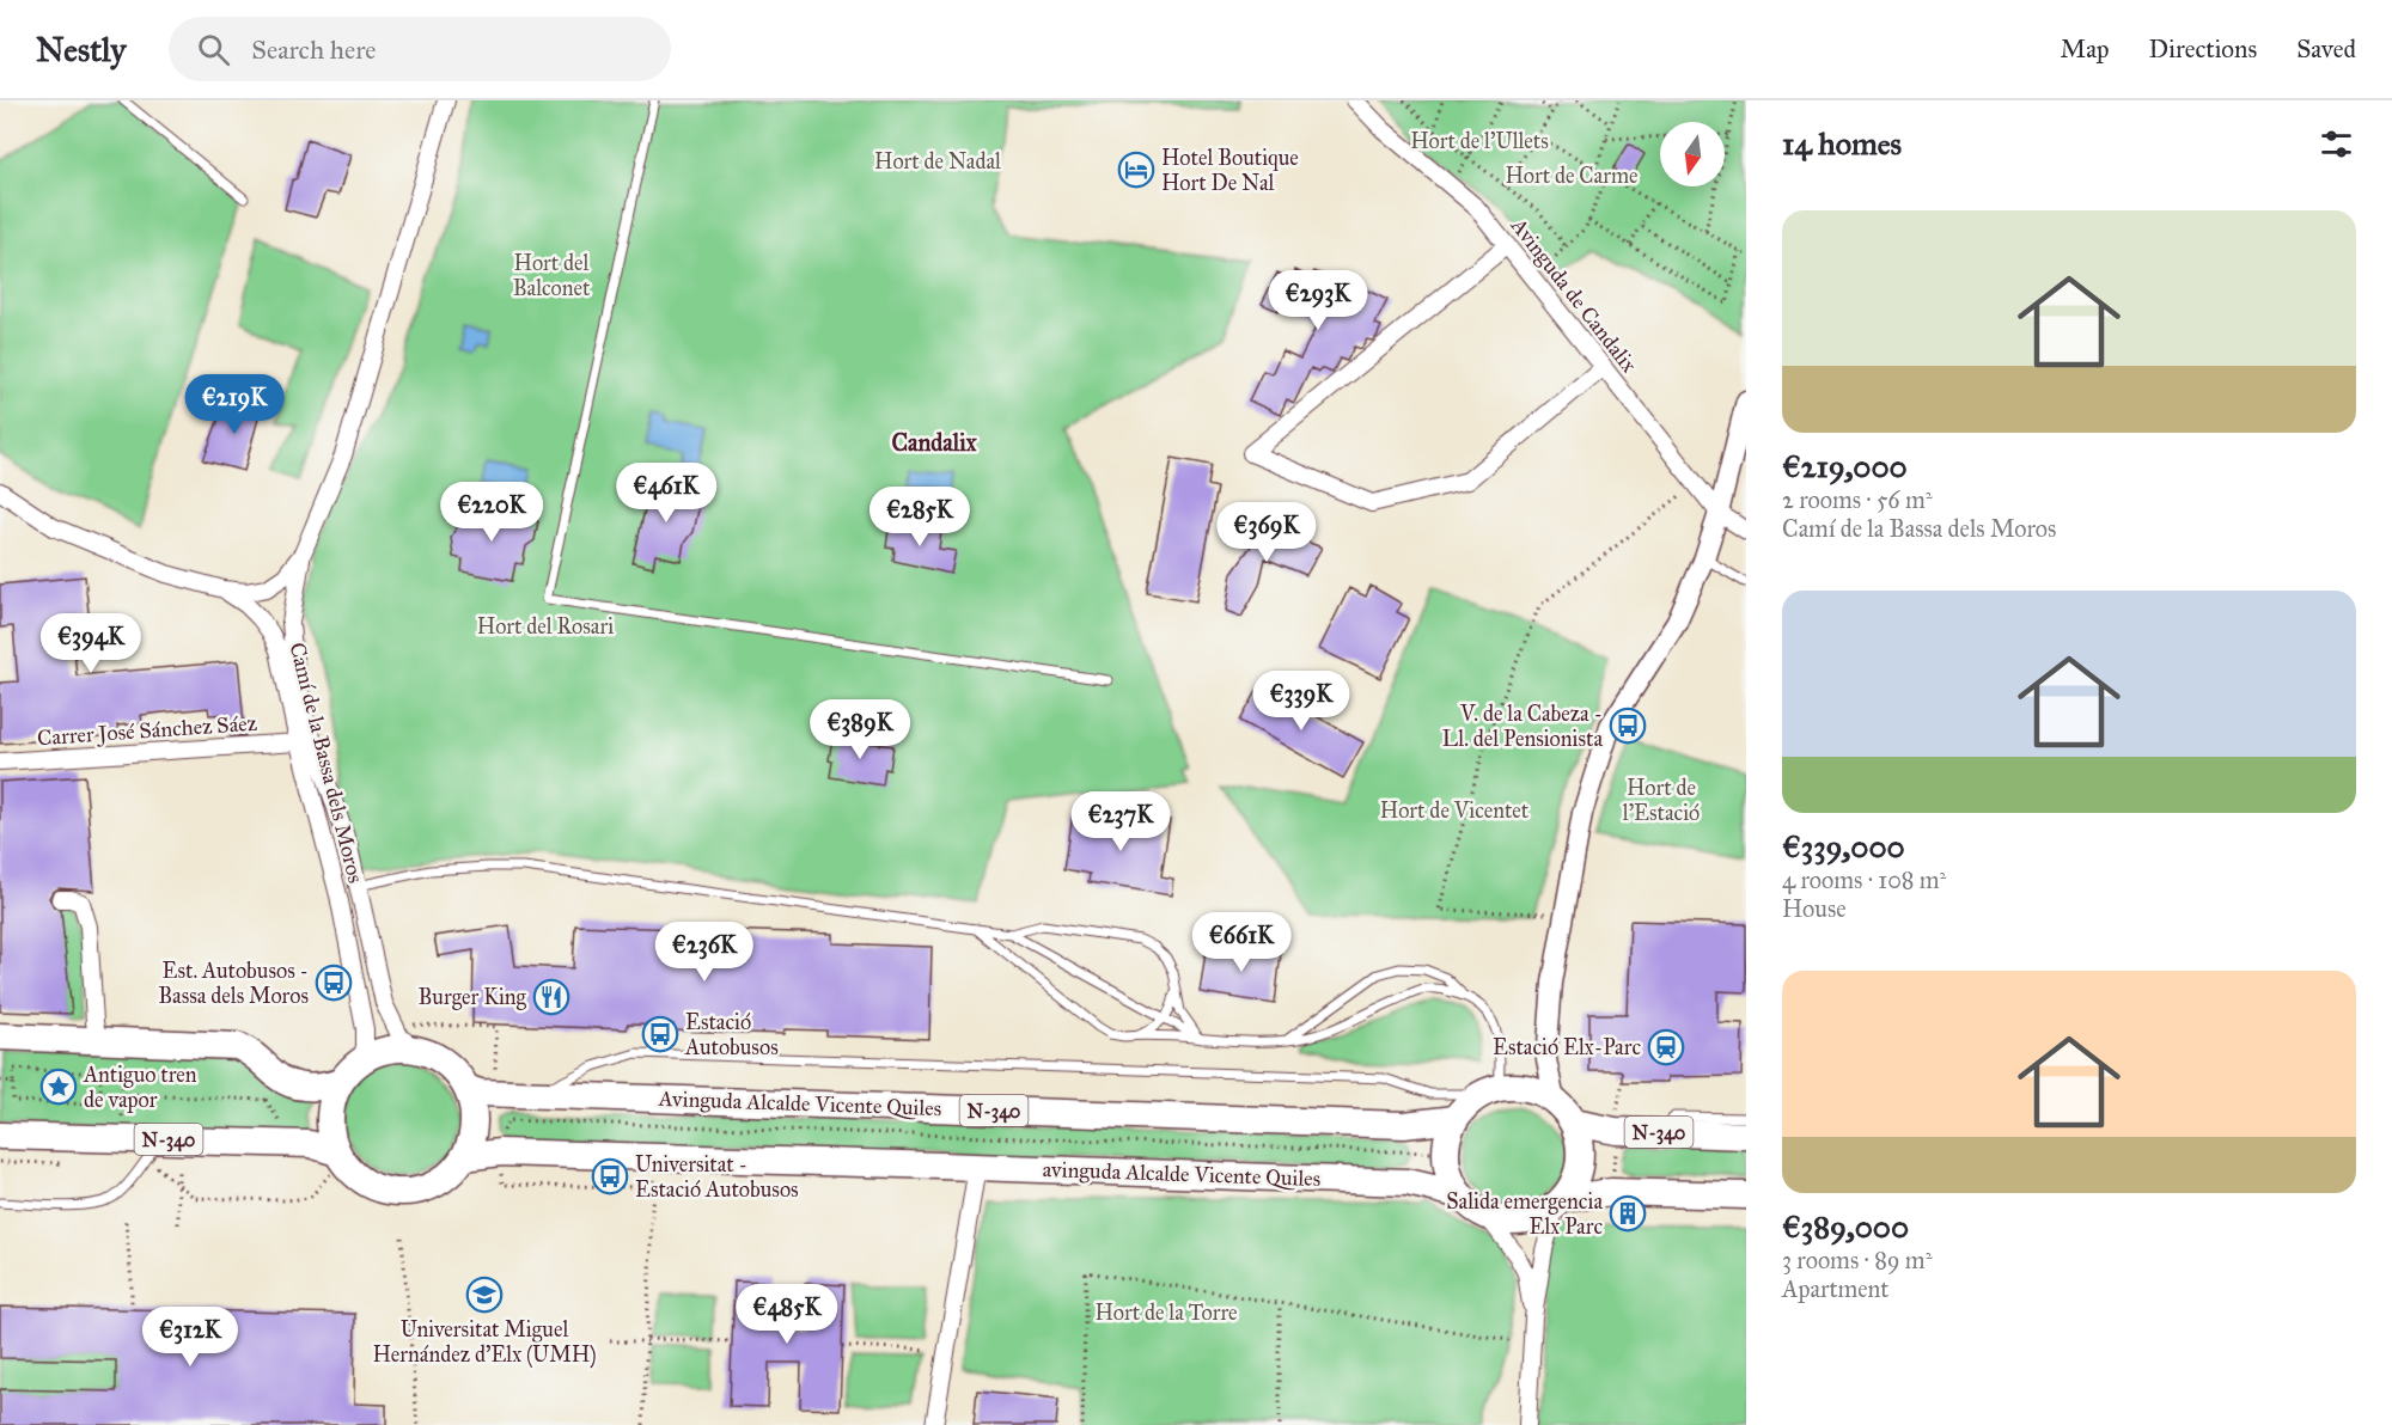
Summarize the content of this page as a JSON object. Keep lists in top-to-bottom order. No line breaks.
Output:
{"streets":{"highway":["Avinguda Alcalde Vicente Quiles","N-340","avinguda Alcalde Vicente Quiles"],"street":["Avinguda de Candalix","Carrer José Sánchez Sáez","Camí de la Bassa dels Moros"]},"crossings":[["Carrer José Sánchez Sáez","Camí de la Bassa dels Moros"],["Camí de la Bassa dels Moros","N-340"],["Camí de la Bassa dels Moros","avinguda Alcalde Vicente Quiles"],["Avinguda Alcalde Vicente Quiles","N-340"],["Avinguda Alcalde Vicente Quiles","avinguda Alcalde Vicente Quiles"],["N-340","avinguda Alcalde Vicente Quiles"]],"districts":["Candalix"],"parks":["Hort de l'Ullets","Hort de Nadal","Hort de Carme","Hort del Balconet","Hort del Rosari","Hort de l'Estació","Hort de Vicentet","Hort de la Torre"],"places":{"hotel":["Hotel Boutique Hort De Nal"],"bus stop":["V. de la Cabeza - Ll. del Pensionista","Est. Autobusos - Bassa dels Moros","Estació Autobusos","Universitat - Estació Autobusos"],"restaurant":["Burger King"],"station":["Estació Elx-Parc"],"place":["Antiguo tren de vapor"],"building":["Salida emergencia Elx Parc"],"school or university":["Universitat Miguel Hernández d'Elx (UMH)"]},"north":"bottom","page":{"header":"Nestly","search":"Search here","nav":["Map","Directions","Saved"],"heading":"14 homes","list":[{"name":"€219,000","note":"2 rooms · 56 m² · Camí de la Bassa dels Moros"},{"name":"€339,000","note":"4 rooms · 108 m² · House"},{"name":"€389,000","note":"3 rooms · 89 m² · Apartment"}],"price":["€293K","€219K","€461K","€220K","€285K","€369K","€394K","€339K","€389K","€237K","€661K","€236K","€485K","€312K"]}}
